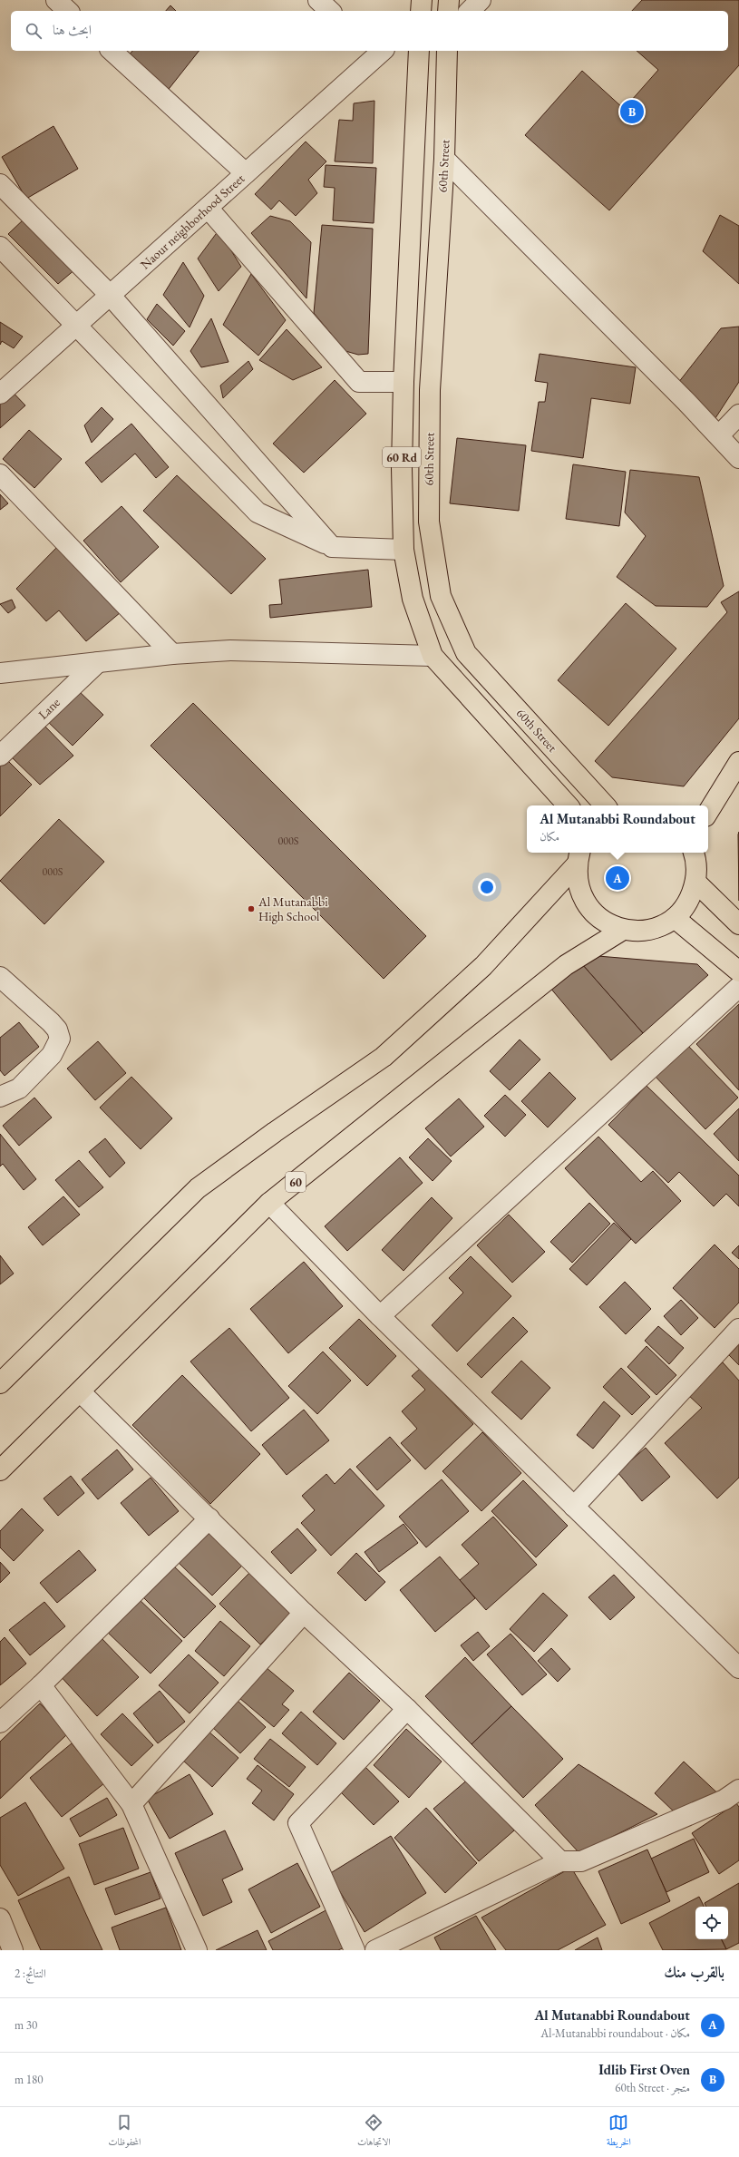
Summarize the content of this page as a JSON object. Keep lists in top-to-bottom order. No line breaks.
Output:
{"streets":{"main road":["60th Street","60 Rd","60"],"street":["Naour neighborhood Street","Lane"]},"places":["Al Mutanabbi High School"],"house_numbers":["000S","000S"],"page":{"search":"ابحث هنا","pins":["B","A"],"popup":["Al Mutanabbi Roundabout","مكان"],"heading":["بالقرب منك","النتائج: 2"],"list":[{"mark":"A","name":"Al Mutanabbi Roundabout","note":"مكان · Al-Mutanabbi roundabout","value":"30 m"},{"mark":"B","name":"Idlib First Oven","note":"متجر · 60th Street","value":"180 m"}],"nav":["الخريطة","الاتجاهات","المحفوظات"]}}
